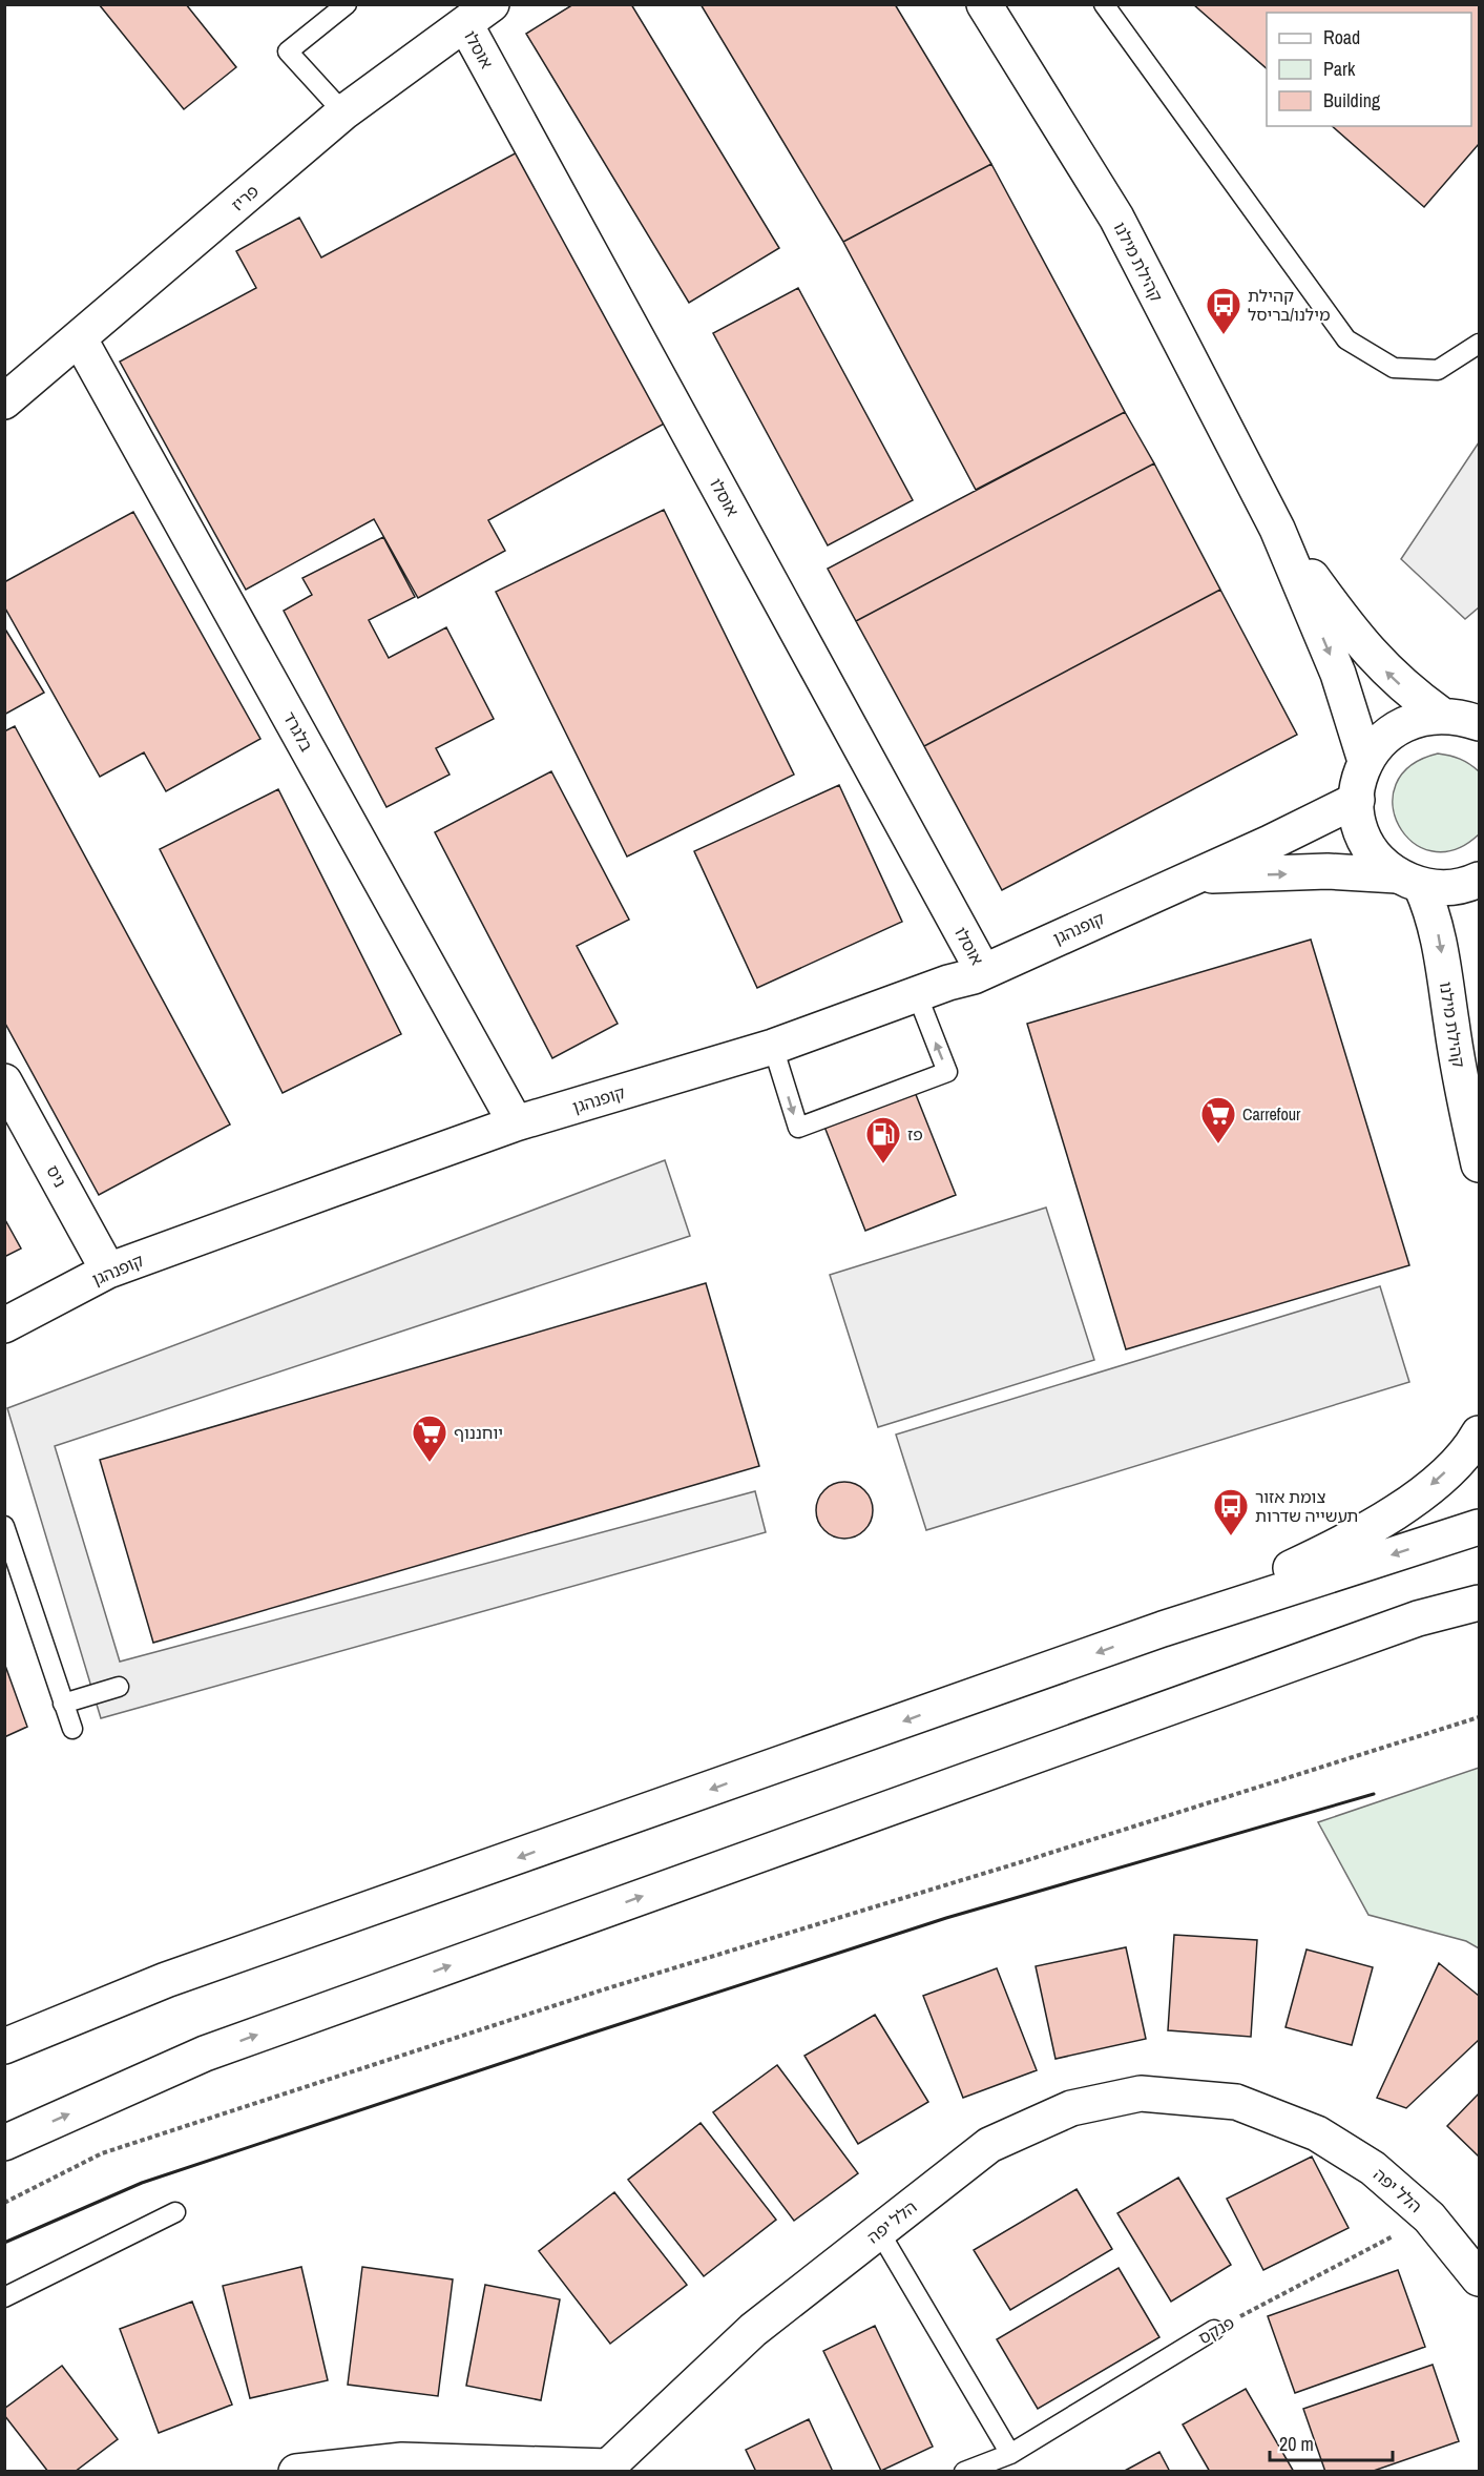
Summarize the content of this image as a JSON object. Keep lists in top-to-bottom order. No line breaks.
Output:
{"streets":{"street":["אוסלו","פריז","קהילת מילנו","בלגרד","קופנהגן","ניס","הלל יפה"],"lane":["פנקס"]},"crossings":[["אוסלו","פריז"],["אוסלו","קופנהגן"],["פריז","בלגרד"],["קהילת מילנו","קופנהגן"],["בלגרד","קופנהגן"],["קופנהגן","ניס"],["הלל יפה","פנקס"]],"places":{"bus stop":["קהילת מילנו/בריסל","צומת אזור תעשייה שדרות"],"supermarket":["Carrefour","יוחננוף"],"fuel station":["פז"]},"legend":["Road","Park","Building"],"scale_bar":"20 m"}
